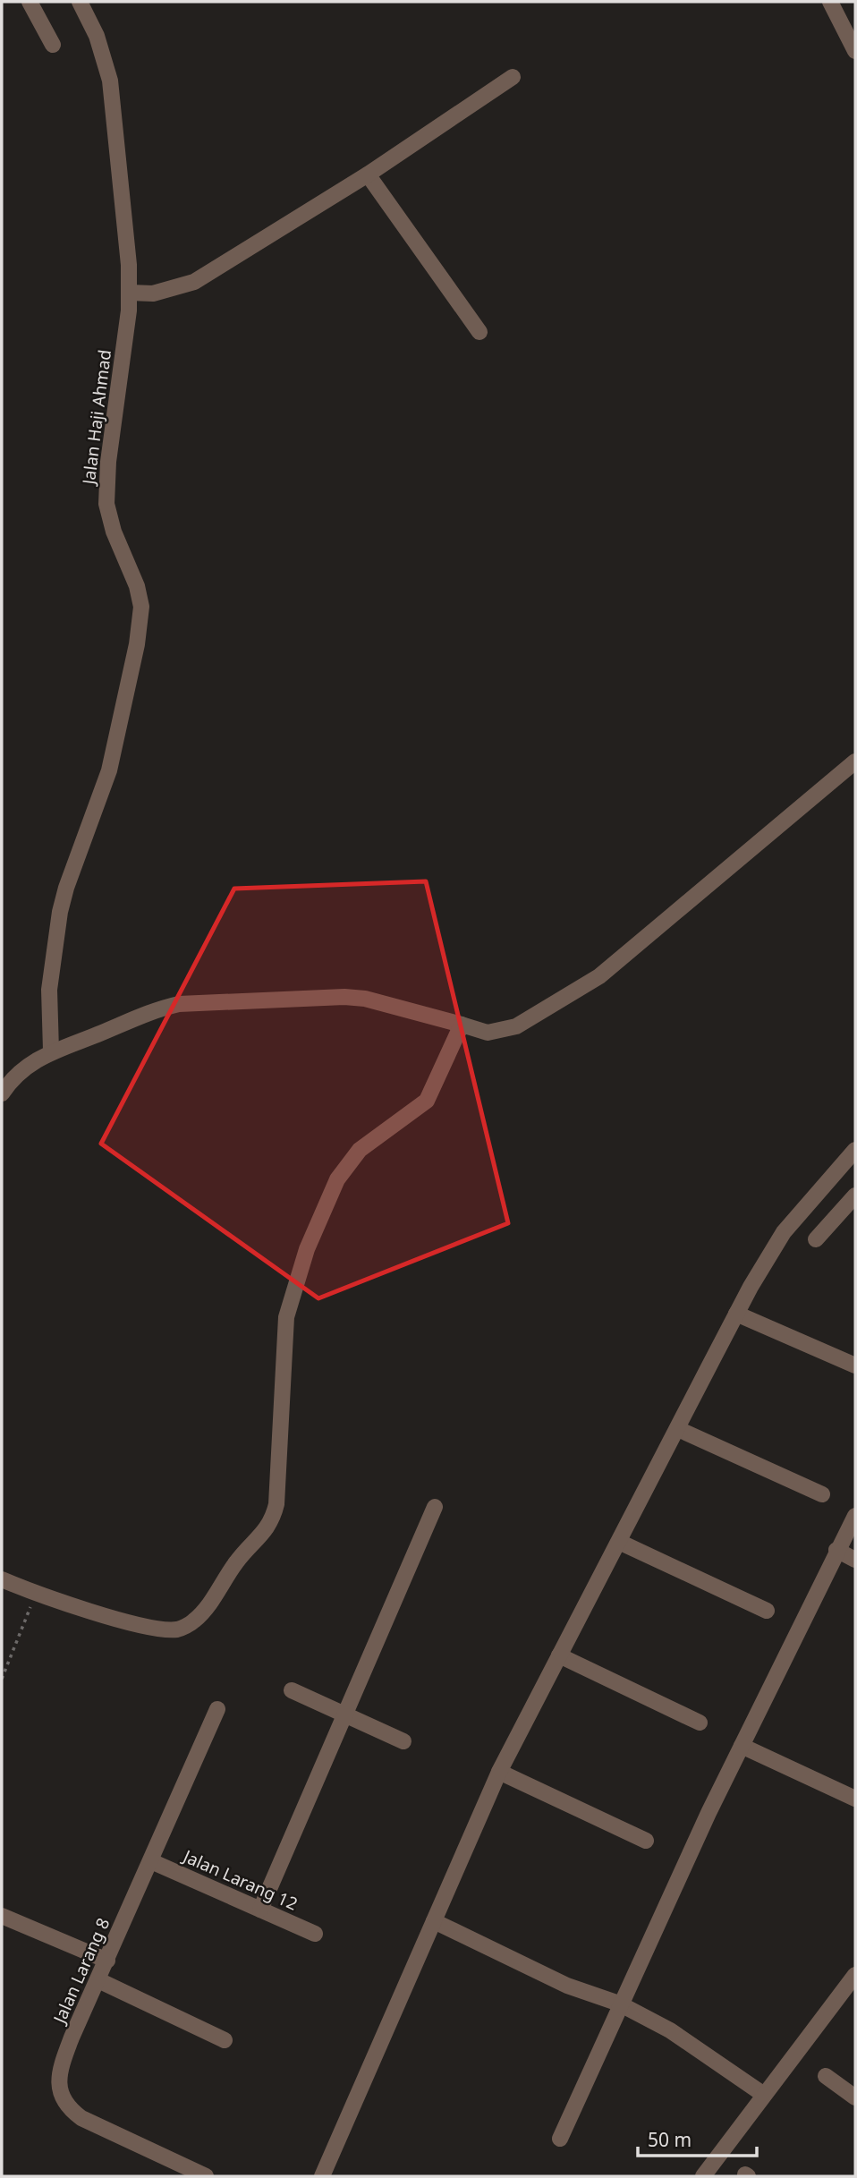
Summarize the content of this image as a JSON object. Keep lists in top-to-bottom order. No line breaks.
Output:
{"streets":{"street":["Jalan Haji Ahmad","Jalan Larang 12","Jalan Larang 8"]},"crossings":[["Jalan Larang 12","Jalan Larang 8"]],"scale_bar":"50 m"}
